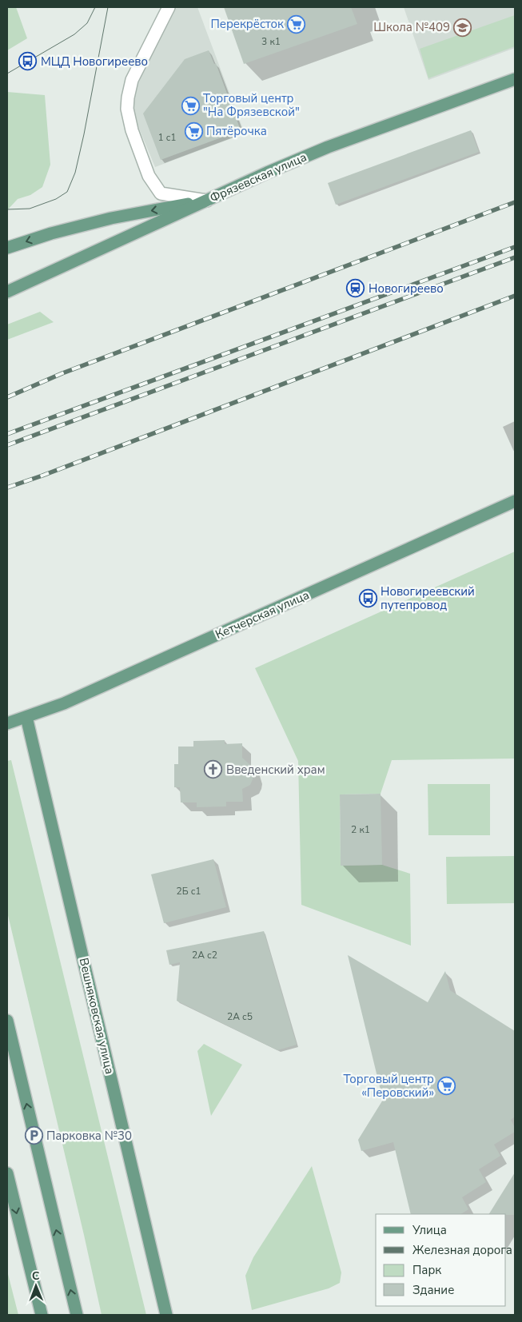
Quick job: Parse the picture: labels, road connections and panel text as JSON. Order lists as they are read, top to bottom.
{
  "streets": {
    "main road": ["Фрязевская улица", "Кетчерская улица", "Вешняковская улица"]
  },
  "crossings": [
    ["Кетчерская улица", "Вешняковская улица"]
  ],
  "places": {
    "supermarket": [
      "Перекрёсток",
      "Торговый центр \"На Фрязевской\"",
      "Пятёрочка",
      "Торговый центр «Перовский»"
    ],
    "school or university": ["Школа №409"],
    "bus stop": ["МЦД Новогиреево", "Новогиреевский путепровод"],
    "station": ["Новогиреево"],
    "church": ["Введенский храм"],
    "parking": ["Парковка №30"]
  },
  "house_numbers": [
    "3 к1",
    "1 c1",
    "2 к1",
    "2Б с1",
    "2А с2",
    "2А с5"
  ],
  "legend": [
    "Улица",
    "Железная дорога",
    "Парк",
    "Здание"
  ],
  "north": "top"
}
